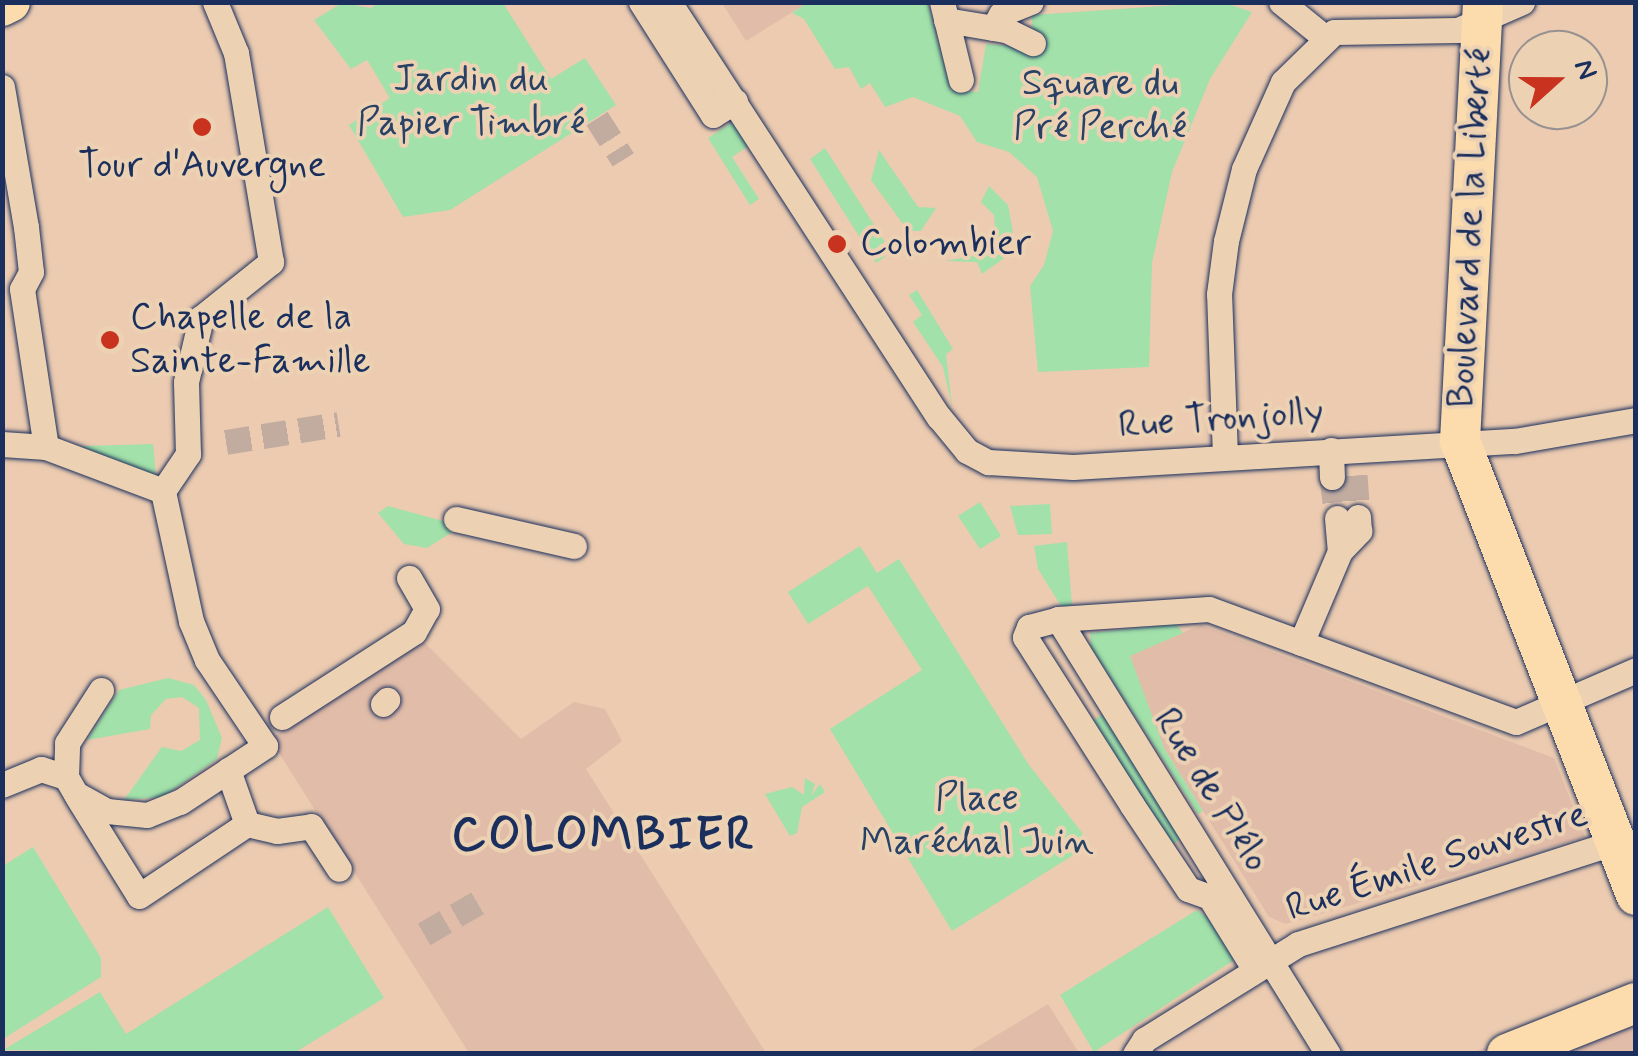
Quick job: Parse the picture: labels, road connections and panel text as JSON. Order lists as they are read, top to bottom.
{
  "streets": {
    "main road": ["Boulevard de la Liberté"],
    "street": ["Rue Tronjolly", "Rue de Plélo", "Rue Émile Souvestre"]
  },
  "crossings": [
    ["Boulevard de la Liberté", "Rue Tronjolly"],
    ["Boulevard de la Liberté", "Rue Émile Souvestre"],
    ["Rue de Plélo", "Rue Émile Souvestre"]
  ],
  "districts": ["COLOMBIER"],
  "parks": ["Jardin du Papier Timbré", "Square du Pré Perché", "Place Maréchal Juin"],
  "places": ["Tour d'Auvergne", "Colombier", "Chapelle de la Sainte-Famille"],
  "north": "right"
}
